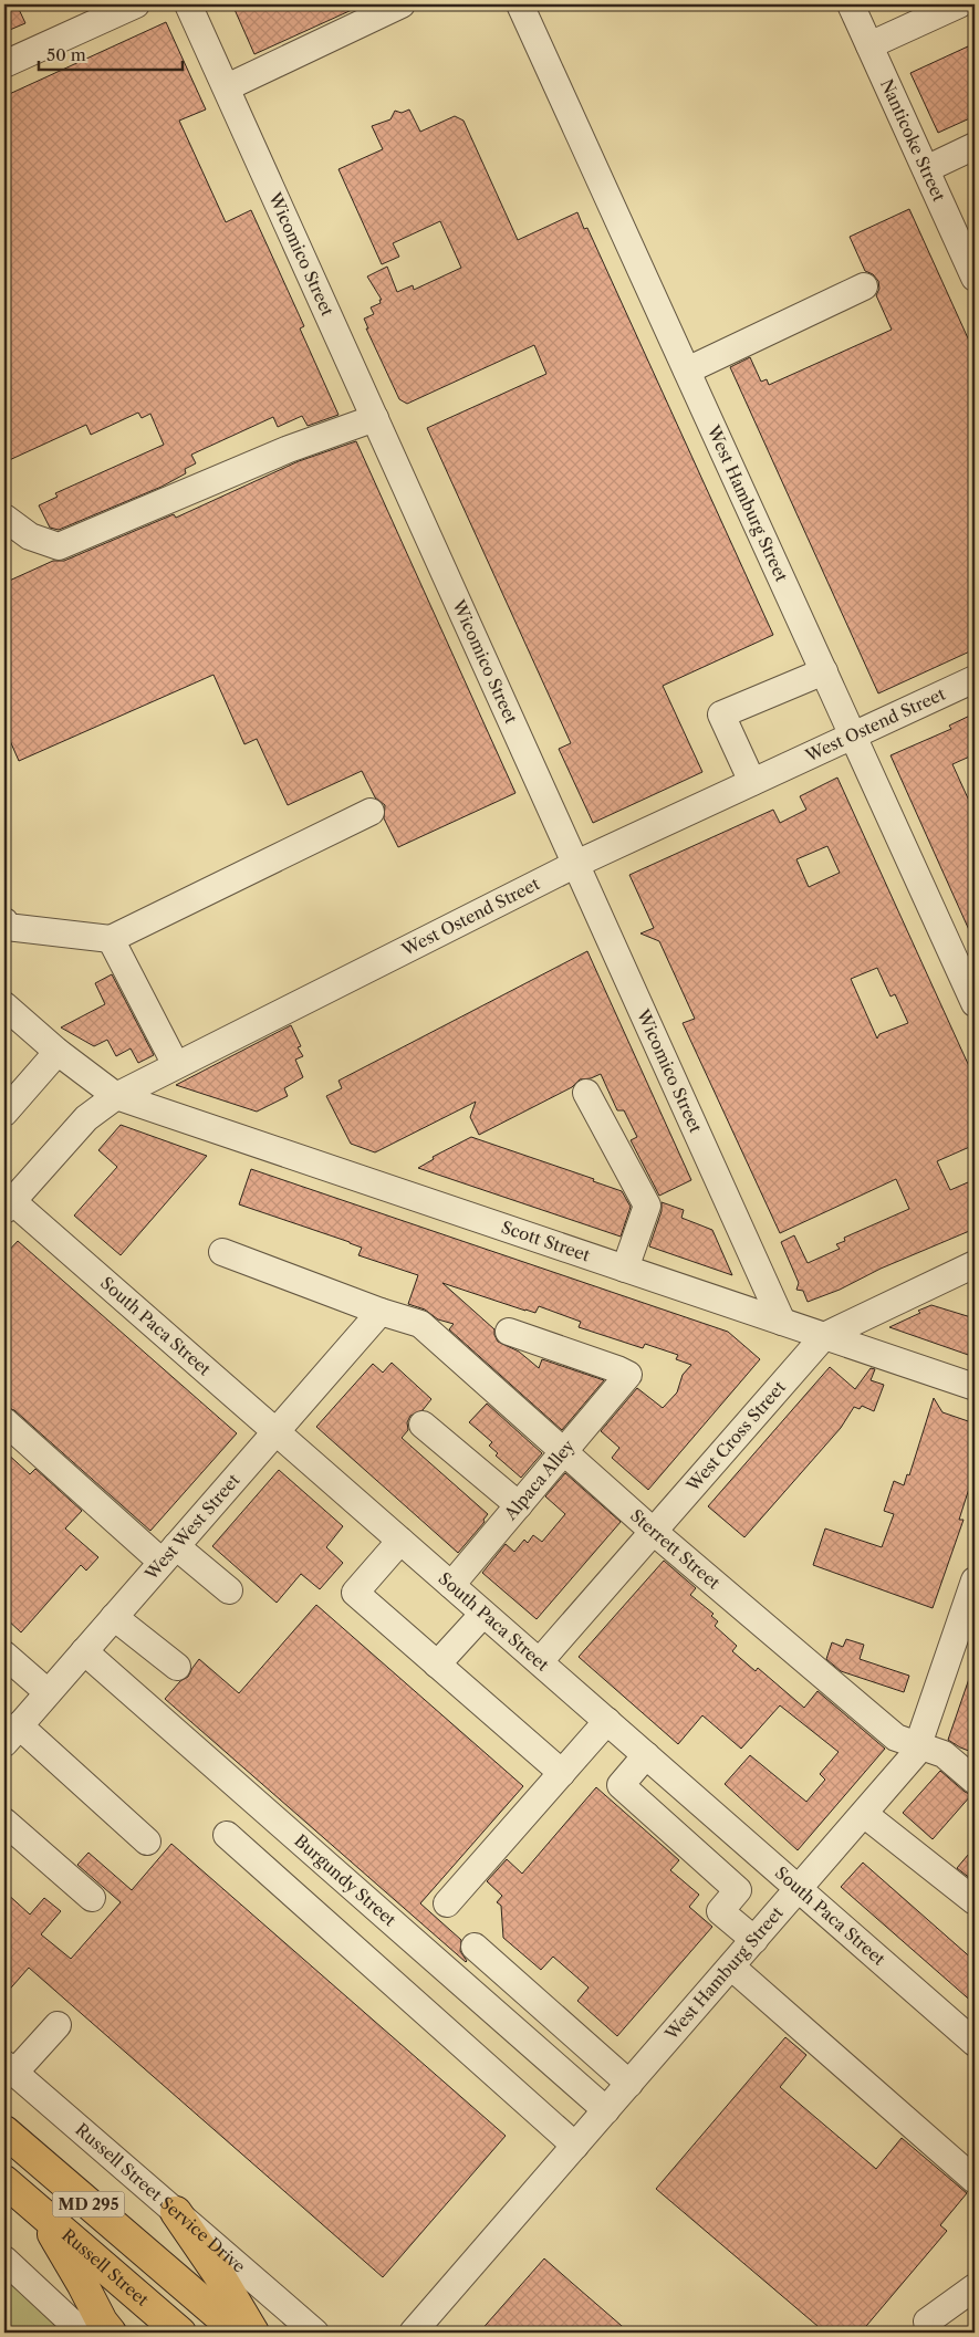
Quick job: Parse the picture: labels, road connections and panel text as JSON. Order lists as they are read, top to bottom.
{
  "streets": {
    "main road": ["MD 295", "Russell Street"],
    "street": [
      "Nanticoke Street",
      "Wicomico Street",
      "West Hamburg Street",
      "West Ostend Street",
      "Scott Street",
      "South Paca Street",
      "West Cross Street",
      "Alpaca Alley",
      "West West Street",
      "Sterrett Street",
      "Burgundy Street",
      "Russell Street Service Drive"
    ]
  },
  "crossings": [
    ["Wicomico Street", "West Ostend Street"],
    ["Wicomico Street", "Scott Street"],
    ["West Hamburg Street", "West Ostend Street"],
    ["West Hamburg Street", "South Paca Street"],
    ["West Hamburg Street", "Sterrett Street"],
    ["West Hamburg Street", "Burgundy Street"],
    ["West Ostend Street", "Scott Street"],
    ["West Ostend Street", "South Paca Street"],
    ["Scott Street", "West Cross Street"],
    ["South Paca Street", "West Cross Street"],
    ["South Paca Street", "Alpaca Alley"],
    ["South Paca Street", "West West Street"],
    ["West Cross Street", "Sterrett Street"],
    ["Alpaca Alley", "Sterrett Street"],
    ["West West Street", "Sterrett Street"],
    ["West West Street", "Burgundy Street"]
  ],
  "scale_bar": "50 m"
}
